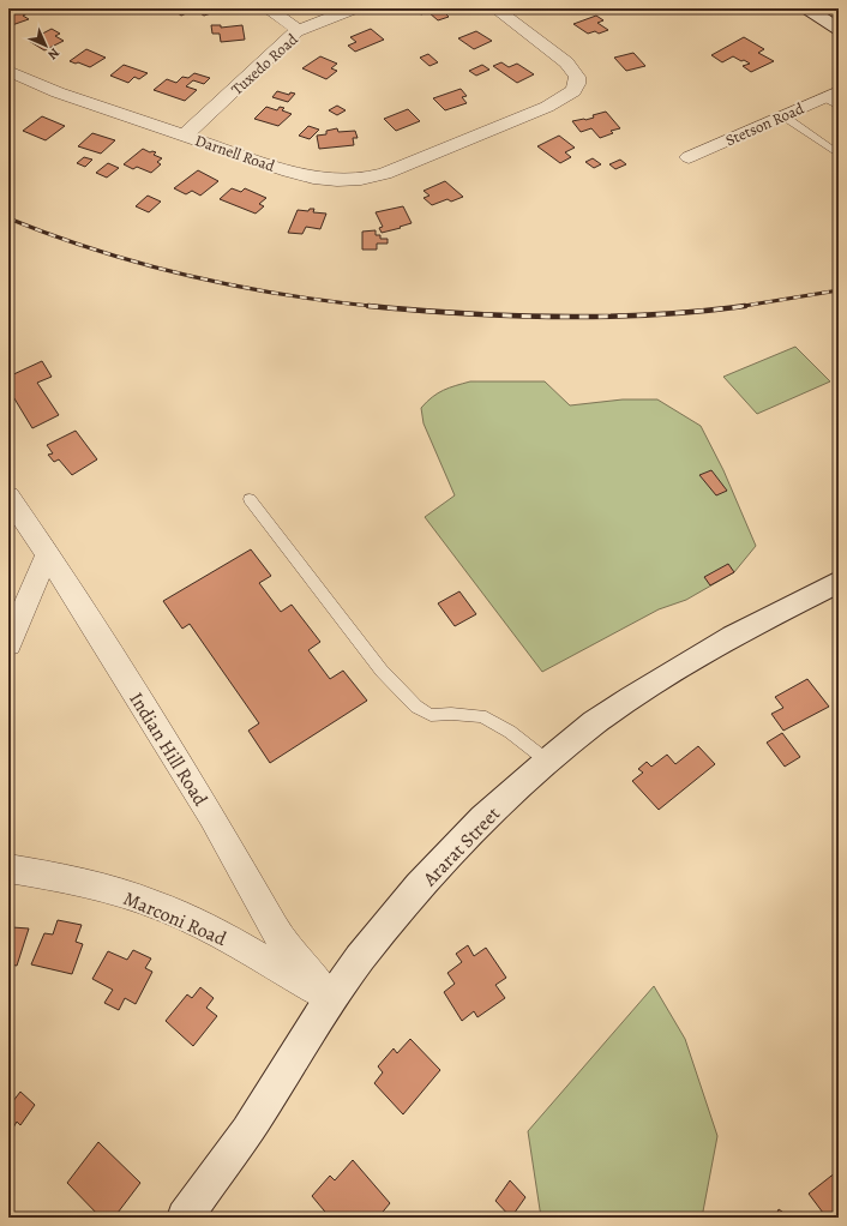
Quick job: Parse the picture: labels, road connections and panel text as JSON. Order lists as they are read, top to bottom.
{
  "streets": {
    "main road": ["Ararat Street"],
    "street": [
      "Tuxedo Road",
      "Stetson Road",
      "Darnell Road",
      "Indian Hill Road",
      "Marconi Road"
    ]
  },
  "crossings": [
    ["Tuxedo Road", "Darnell Road"],
    ["Indian Hill Road", "Ararat Street"],
    ["Indian Hill Road", "Marconi Road"],
    ["Ararat Street", "Marconi Road"]
  ],
  "north": "bottom right"
}
